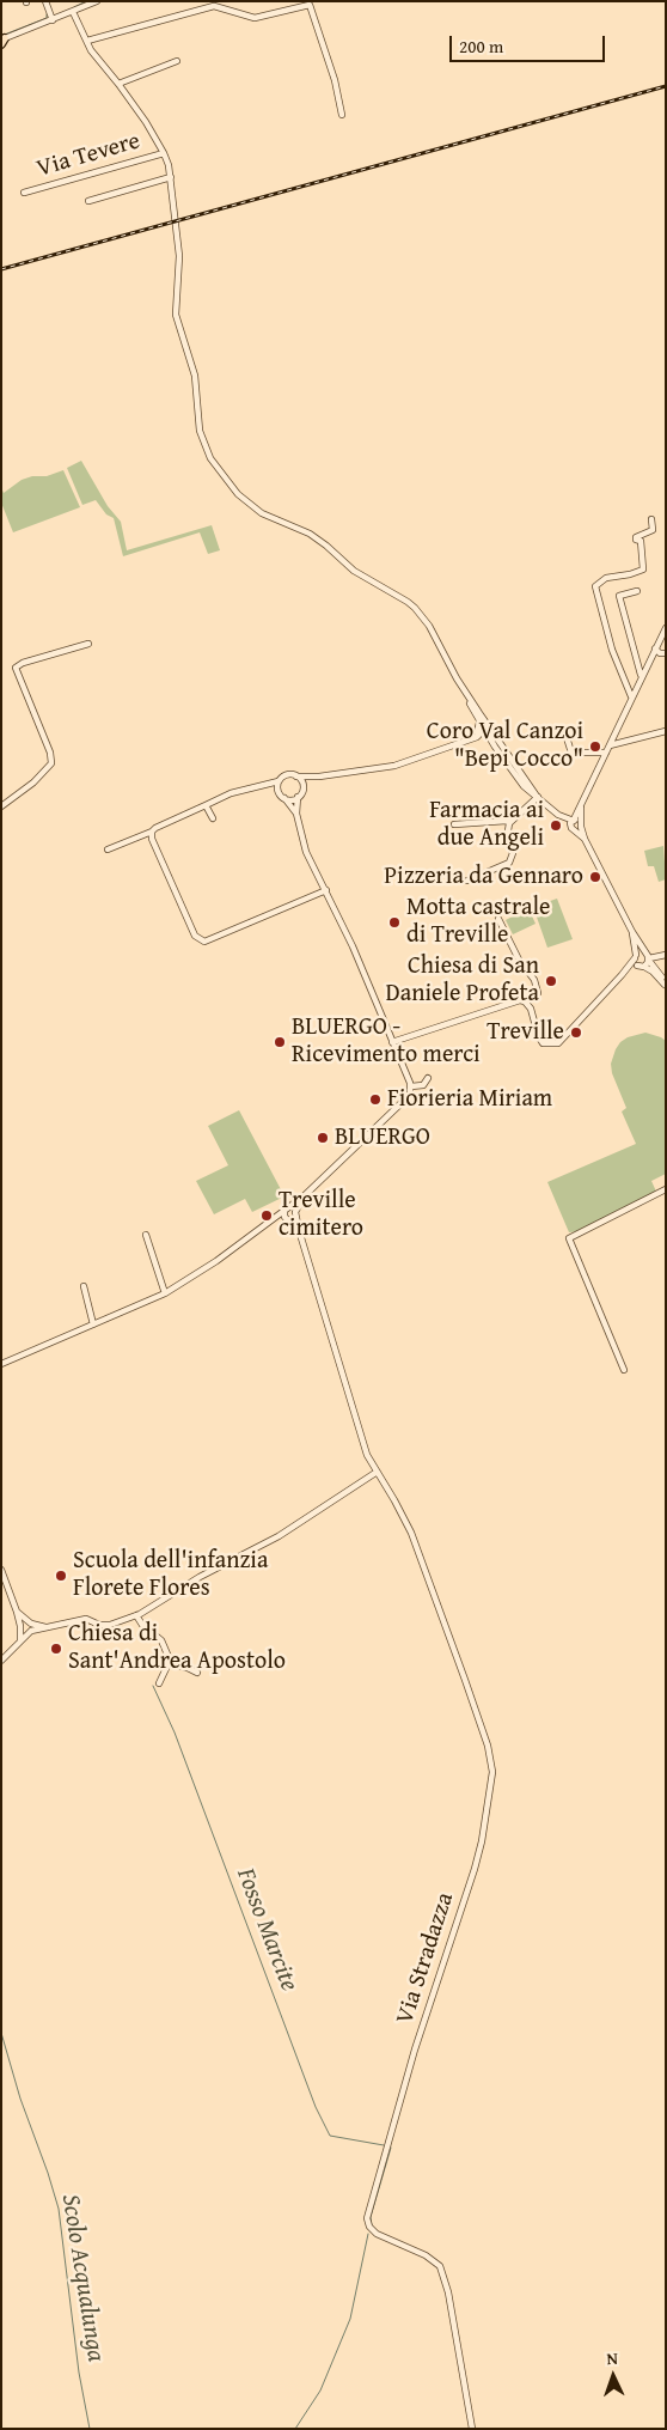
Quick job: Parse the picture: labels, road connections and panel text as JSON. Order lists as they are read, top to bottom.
{
  "streets": {
    "street": ["Via Tevere", "Via Stradazza"]
  },
  "water": ["Fosso Marcite", "Scolo Acqualunga"],
  "places": [
    "Coro Val Canzoi \"Bepi Cocco\"",
    "Farmacia ai due Angeli",
    "Pizzeria da Gennaro",
    "Motta castrale di Treville",
    "Chiesa di San Daniele Profeta",
    "Treville",
    "BLUERGO - Ricevimento merci",
    "Fiorieria Miriam",
    "BLUERGO",
    "Treville cimitero",
    "Scuola dell'infanzia Florete Flores",
    "Chiesa di Sant'Andrea Apostolo"
  ],
  "scale_bar": "200 m",
  "north": "top"
}
